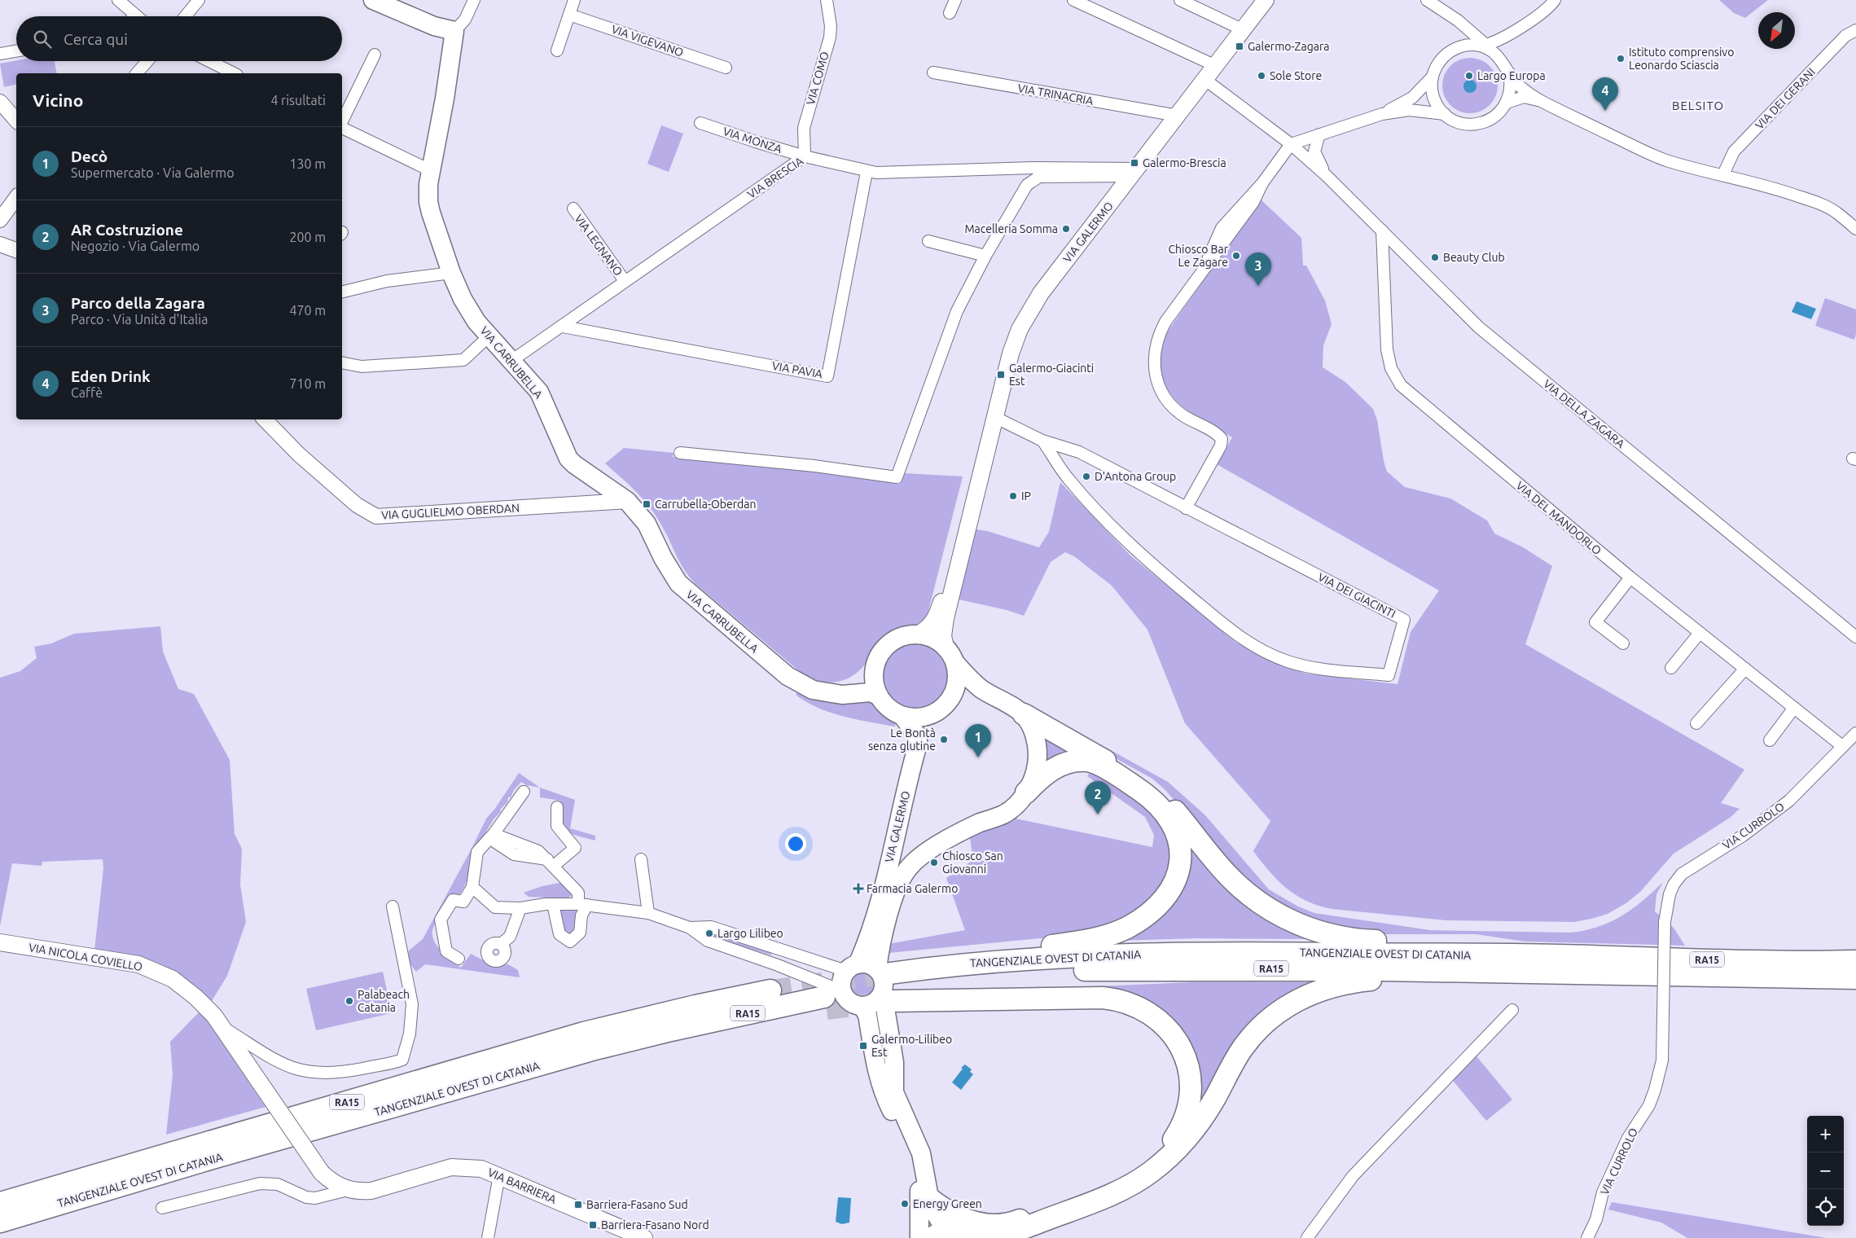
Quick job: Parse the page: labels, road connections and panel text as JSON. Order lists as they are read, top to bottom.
{
  "streets": {
    "highway": ["TANGENZIALE OVEST DI CATANIA", "RA15"],
    "main road": [
      "VIA GALERMO",
      "VIA CARRUBELLA",
      "VIA NICOLA COVIELLO",
      "VIA BARRIERA"
    ],
    "street": [
      "VIA VIGEVANO",
      "VIA COMO",
      "VIA TRINACRIA",
      "VIA DEI GERANI",
      "VIA MONZA",
      "VIA BRESCIA",
      "VIA LEGNANO",
      "VIA PAVIA",
      "VIA DELLA ZAGARA",
      "VIA GUGLIELMO OBERDAN",
      "VIA DEL MANDORLO",
      "VIA DEI GIACINTI",
      "VIA CURROLO"
    ]
  },
  "crossings": [
    ["VIA COMO", "VIA MONZA"],
    ["VIA COMO", "VIA BRESCIA"],
    ["VIA TRINACRIA", "VIA GALERMO"],
    ["VIA MONZA", "VIA BRESCIA"],
    ["VIA BRESCIA", "VIA GALERMO"],
    ["VIA BRESCIA", "VIA LEGNANO"],
    ["VIA BRESCIA", "VIA CARRUBELLA"],
    ["VIA BRESCIA", "VIA PAVIA"],
    ["VIA GALERMO", "VIA CARRUBELLA"],
    ["VIA GALERMO", "VIA DEI GIACINTI"],
    ["VIA GALERMO", "TANGENZIALE OVEST DI CATANIA"],
    ["VIA CARRUBELLA", "VIA GUGLIELMO OBERDAN"],
    ["VIA DELLA ZAGARA", "VIA DEL MANDORLO"],
    ["VIA DEL MANDORLO", "VIA CURROLO"],
    ["VIA NICOLA COVIELLO", "VIA BARRIERA"]
  ],
  "districts": ["BELSITO"],
  "places": {
    "transit": [
      "Galermo-Zagara",
      "Galermo-Brescia",
      "Galermo-Giacinti Est",
      "Carrubella-Oberdan",
      "Galermo-Lilibeo Est",
      "Barriera-Fasano Sud",
      "Barriera-Fasano Nord"
    ],
    "other": [
      "Istituto comprensivo Leonardo Sciascia",
      "Sole Store",
      "Largo Europa",
      "Macelleria Somma",
      "Chiosco Bar Le Zagare",
      "Beauty Club",
      "D'Antona Group",
      "IP",
      "Le Bontà senza glutine",
      "Chiosco San Giovanni",
      "Largo Lilibeo",
      "Palabeach Catania",
      "Energy Green"
    ],
    "health": ["Farmacia Galermo"]
  },
  "north": "bottom left",
  "page": {
    "search": "Cerca qui",
    "heading": ["Vicino", "4 risultati"],
    "pins": [
      "4",
      "3",
      "1",
      "2"
    ],
    "list": [
      {
        "mark": "1",
        "name": "Decò",
        "note": "Supermercato · Via Galermo",
        "value": "130 m"
      },
      {
        "mark": "2",
        "name": "AR Costruzione",
        "note": "Negozio · Via Galermo",
        "value": "200 m"
      },
      {
        "mark": "3",
        "name": "Parco della Zagara",
        "note": "Parco · Via Unità d'Italia",
        "value": "470 m"
      },
      {
        "mark": "4",
        "name": "Eden Drink",
        "note": "Caffè",
        "value": "710 m"
      }
    ],
    "map_buttons": ["+", "−"]
  }
}
